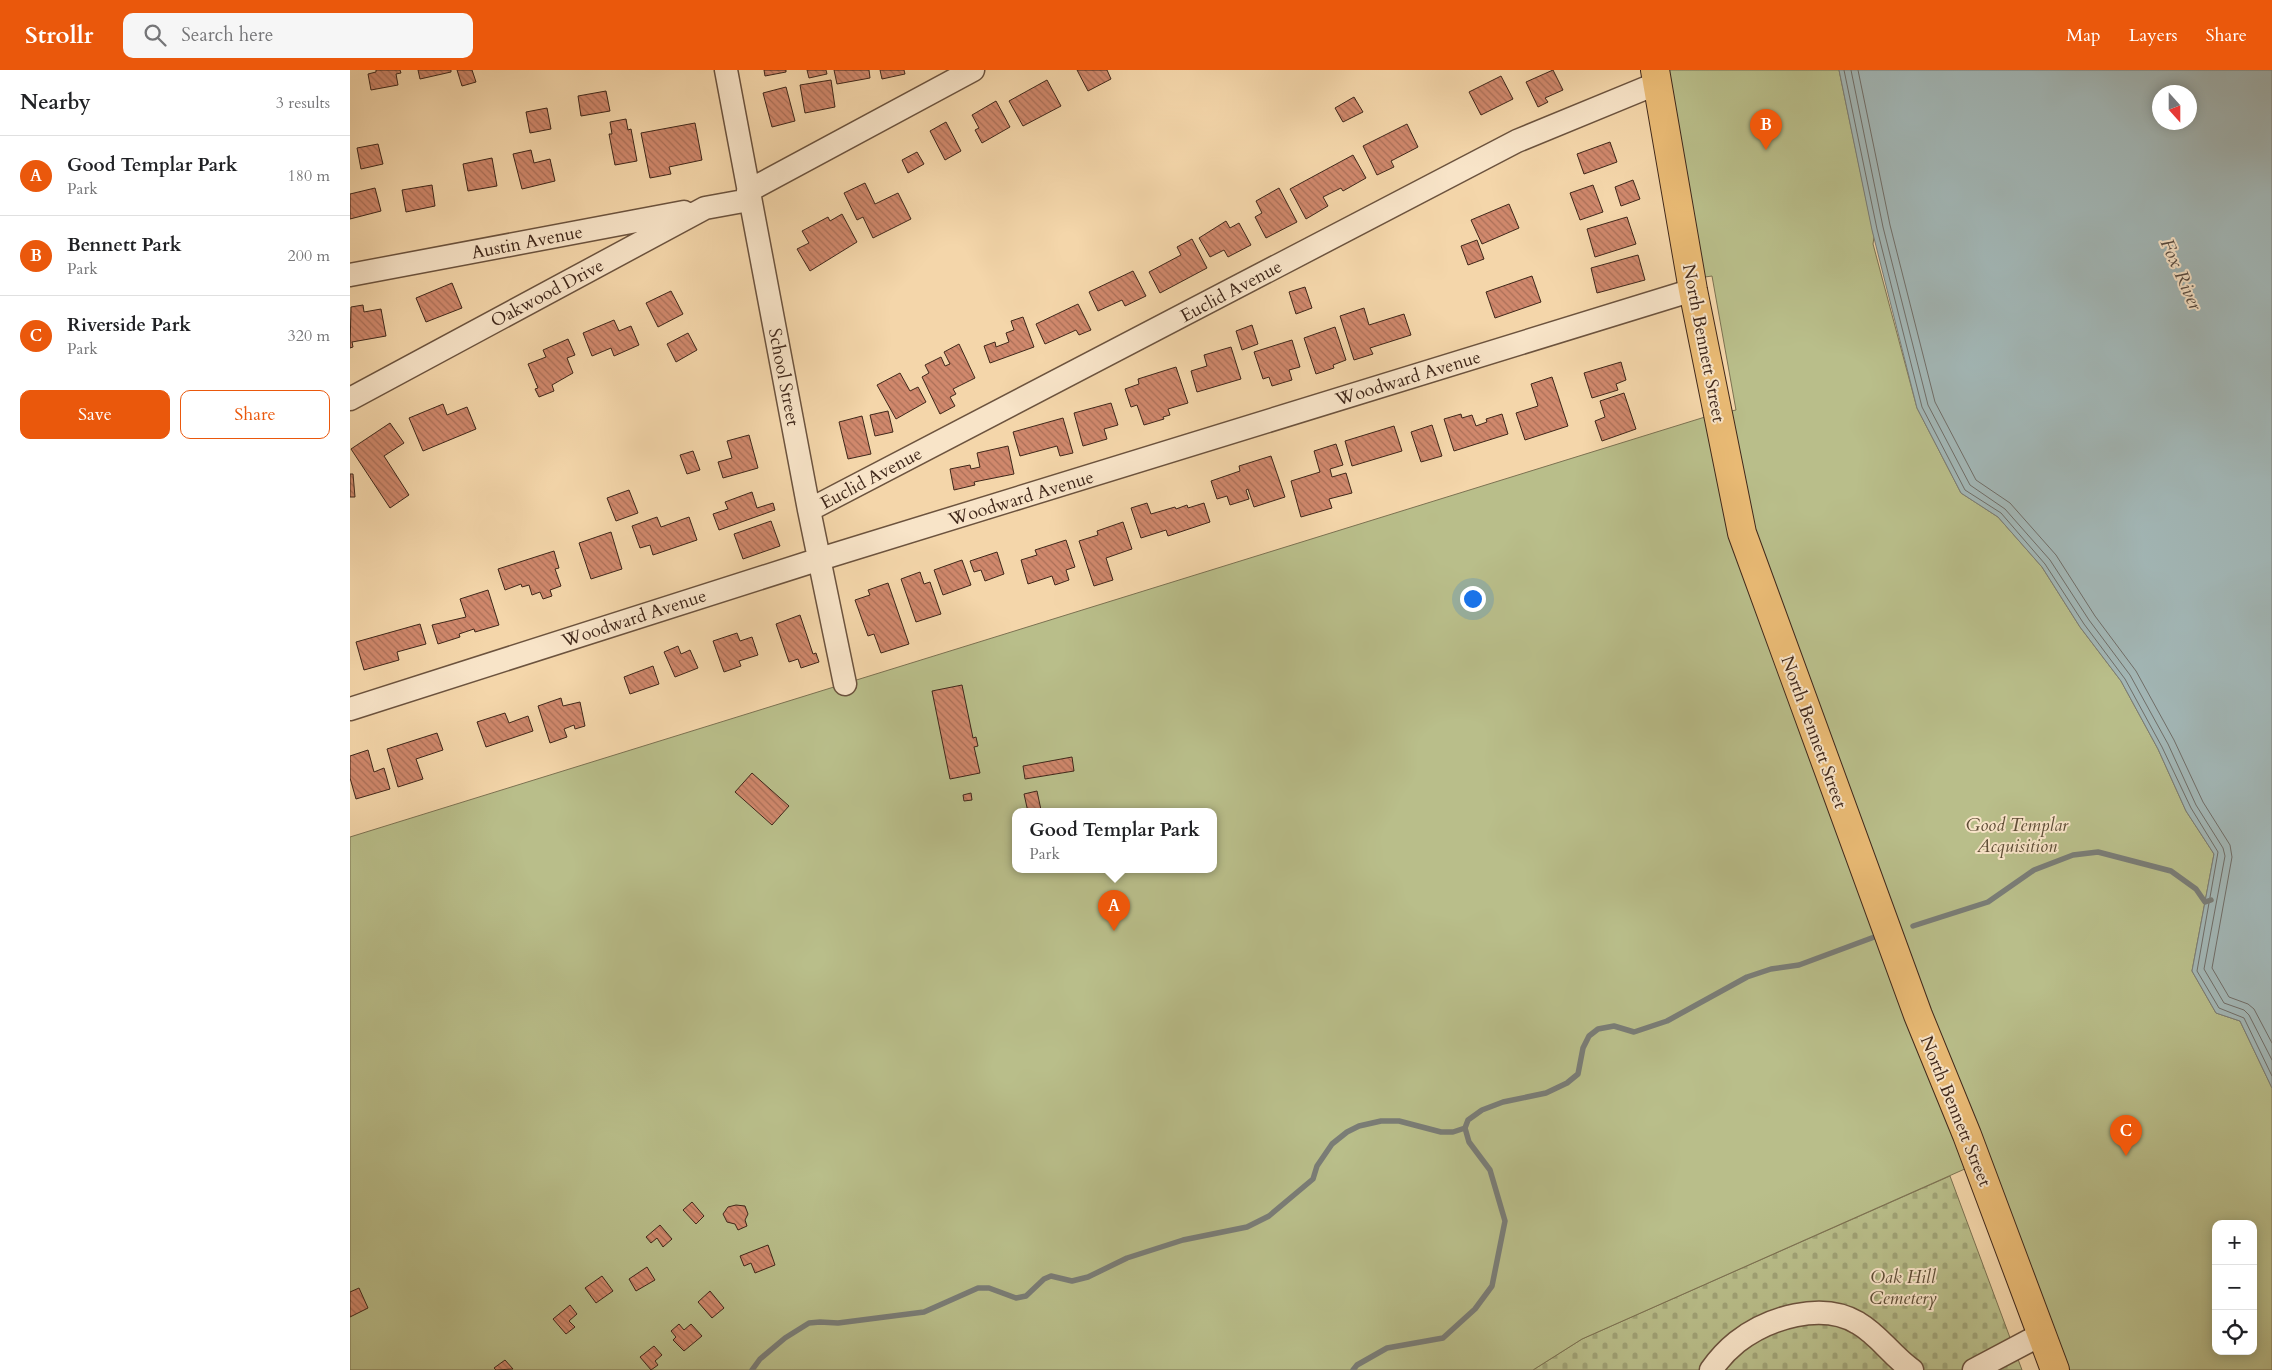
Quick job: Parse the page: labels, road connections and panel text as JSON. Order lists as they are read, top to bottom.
{
  "streets": {
    "main road": ["North Bennett Street"],
    "street": [
      "Austin Avenue",
      "Euclid Avenue",
      "Oakwood Drive",
      "School Street",
      "Woodward Avenue"
    ]
  },
  "crossings": [
    ["Austin Avenue", "Oakwood Drive"],
    ["Euclid Avenue", "North Bennett Street"],
    ["Euclid Avenue", "School Street"],
    ["Oakwood Drive", "School Street"],
    ["North Bennett Street", "Woodward Avenue"],
    ["School Street", "Woodward Avenue"]
  ],
  "water": ["Fox River"],
  "parks": ["Good Templar Acquisition", "Oak Hill Cemetery"],
  "north": "bottom",
  "page": {
    "header": "Strollr",
    "search": "Search here",
    "nav": ["Map", "Layers", "Share"],
    "heading": ["Nearby", "3 results"],
    "pins": ["B", "A", "C"],
    "list": [
      {
        "mark": "A",
        "name": "Good Templar Park",
        "note": "Park",
        "value": "180 m"
      },
      {
        "mark": "B",
        "name": "Bennett Park",
        "note": "Park",
        "value": "200 m"
      },
      {
        "mark": "C",
        "name": "Riverside Park",
        "note": "Park",
        "value": "320 m"
      }
    ],
    "buttons": ["Save", "Share"],
    "popup": ["Good Templar Park", "Park"],
    "map_buttons": ["+", "−"]
  }
}
